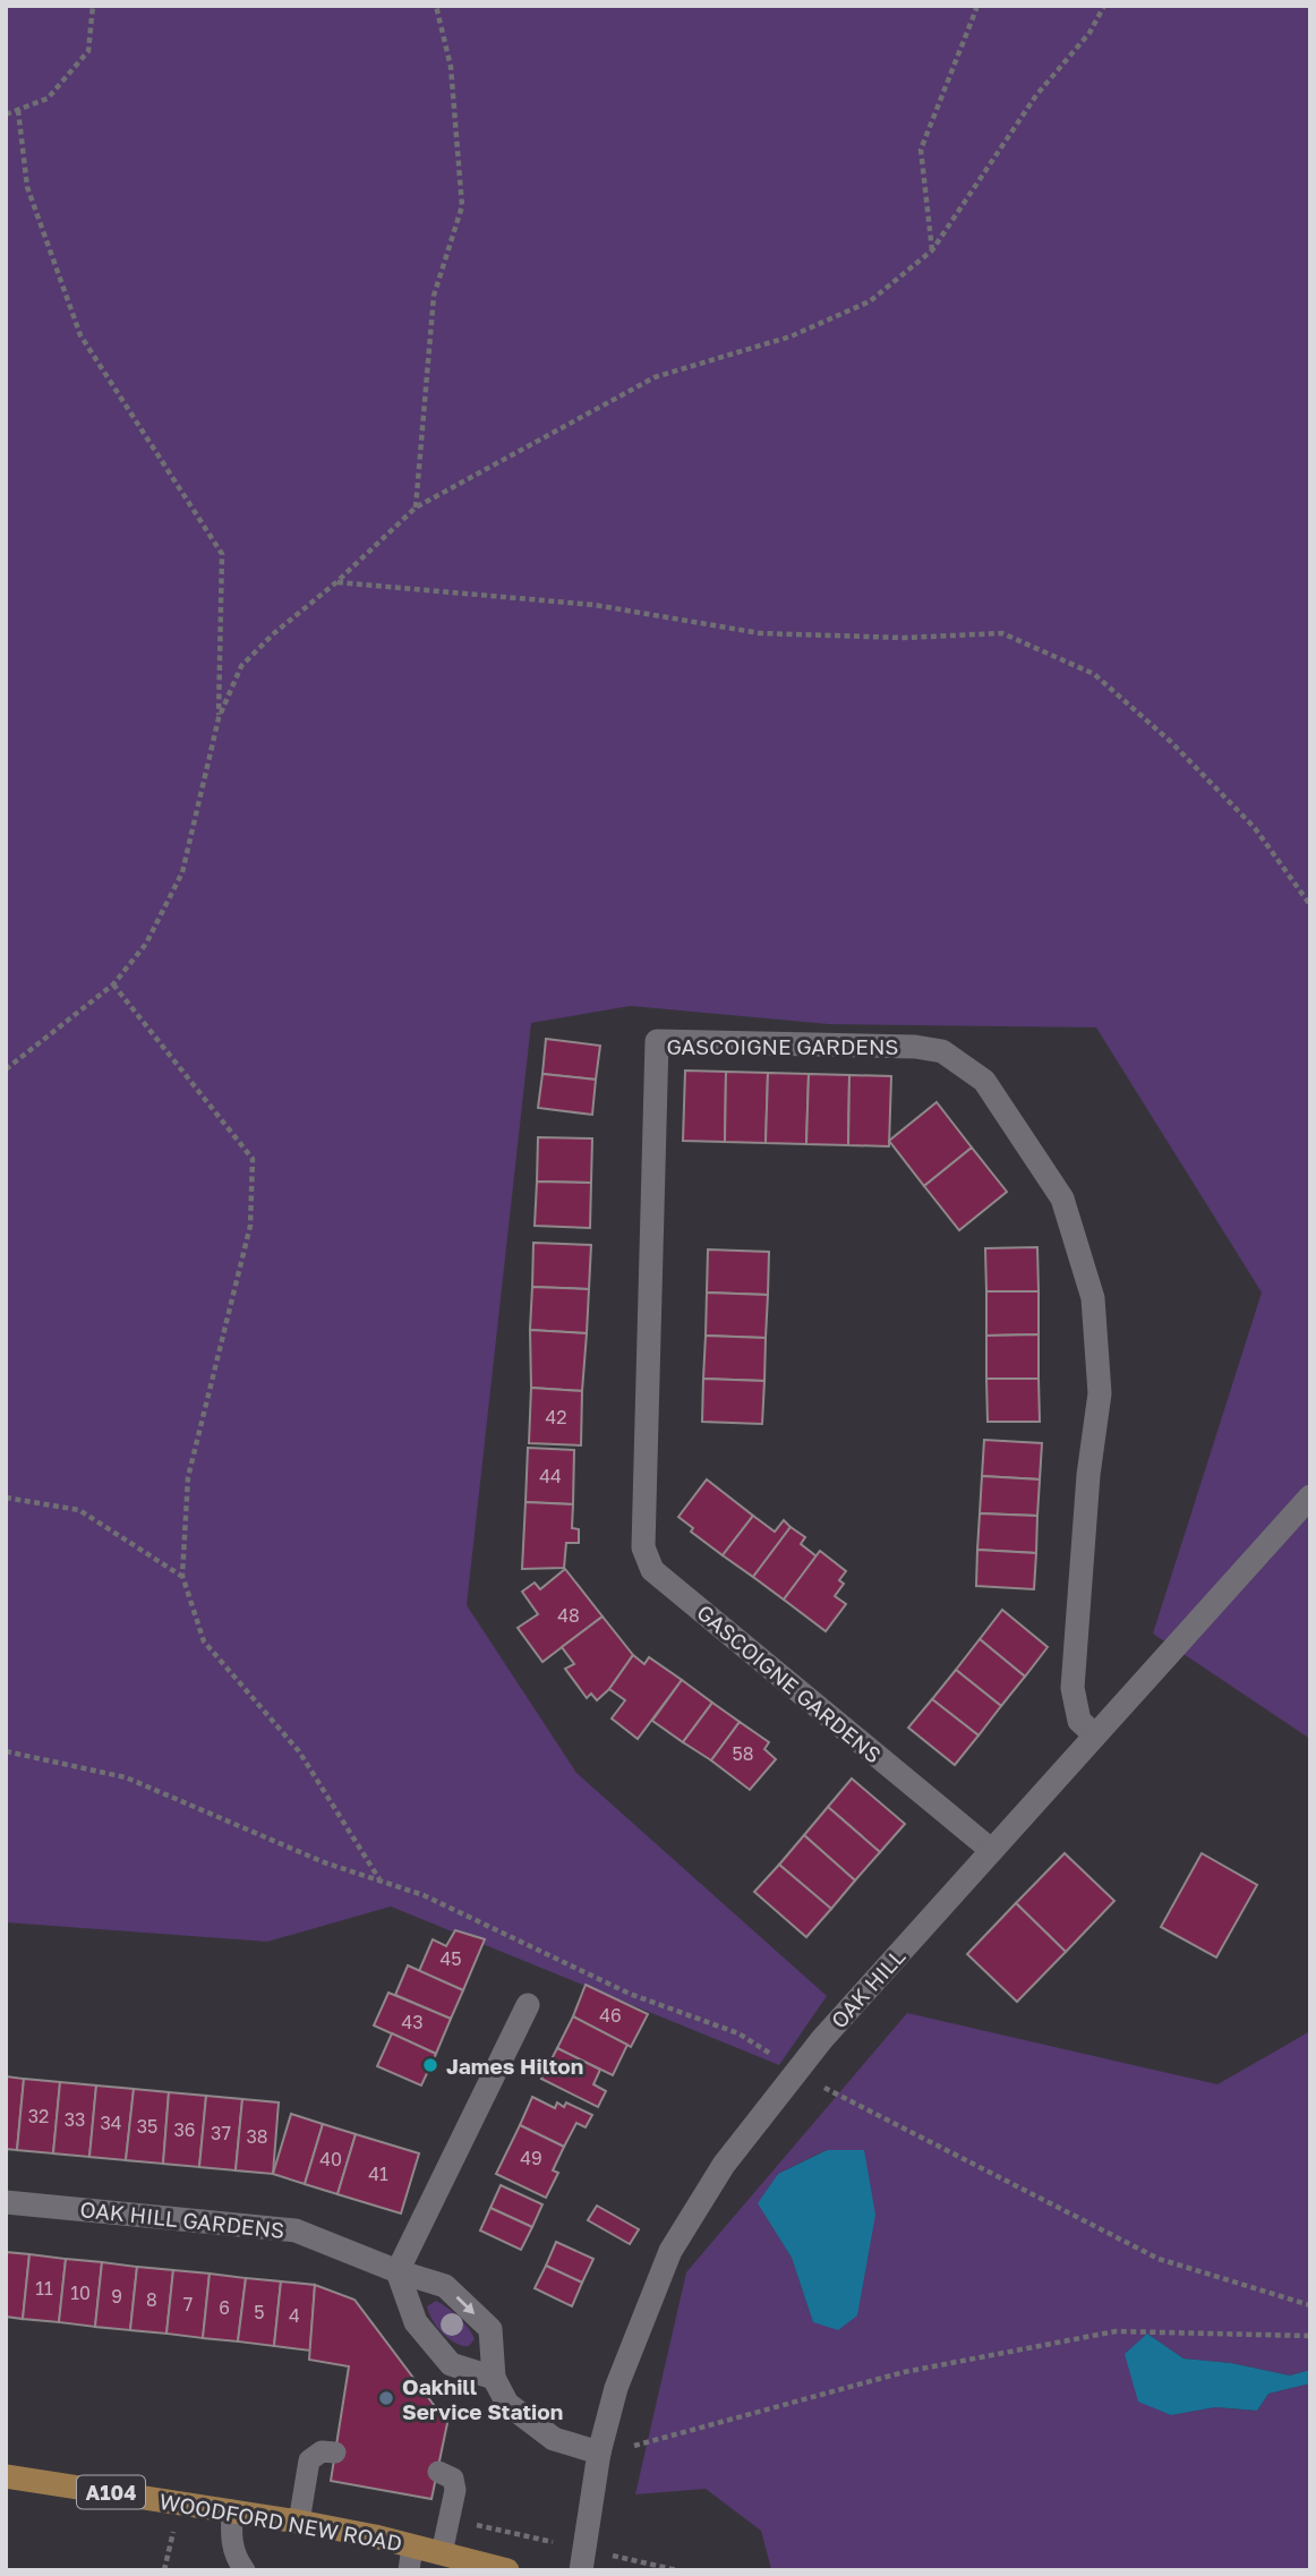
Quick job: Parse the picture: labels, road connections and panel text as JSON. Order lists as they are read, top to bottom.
{
  "streets": {
    "main road": ["A104", "WOODFORD NEW ROAD"],
    "street": ["GASCOIGNE GARDENS", "OAK HILL", "OAK HILL GARDENS"]
  },
  "crossings": [
    ["GASCOIGNE GARDENS", "OAK HILL"],
    ["OAK HILL", "OAK HILL GARDENS"]
  ],
  "places": ["James Hilton", "Oakhill Service Station"],
  "house_numbers": [
    "42",
    "44",
    "48",
    "58",
    "45",
    "46",
    "43",
    "32",
    "33",
    "34",
    "35",
    "36",
    "37",
    "38",
    "49",
    "40",
    "41",
    "11",
    "10",
    "9",
    "8",
    "7",
    "6",
    "5",
    "4"
  ]
}
